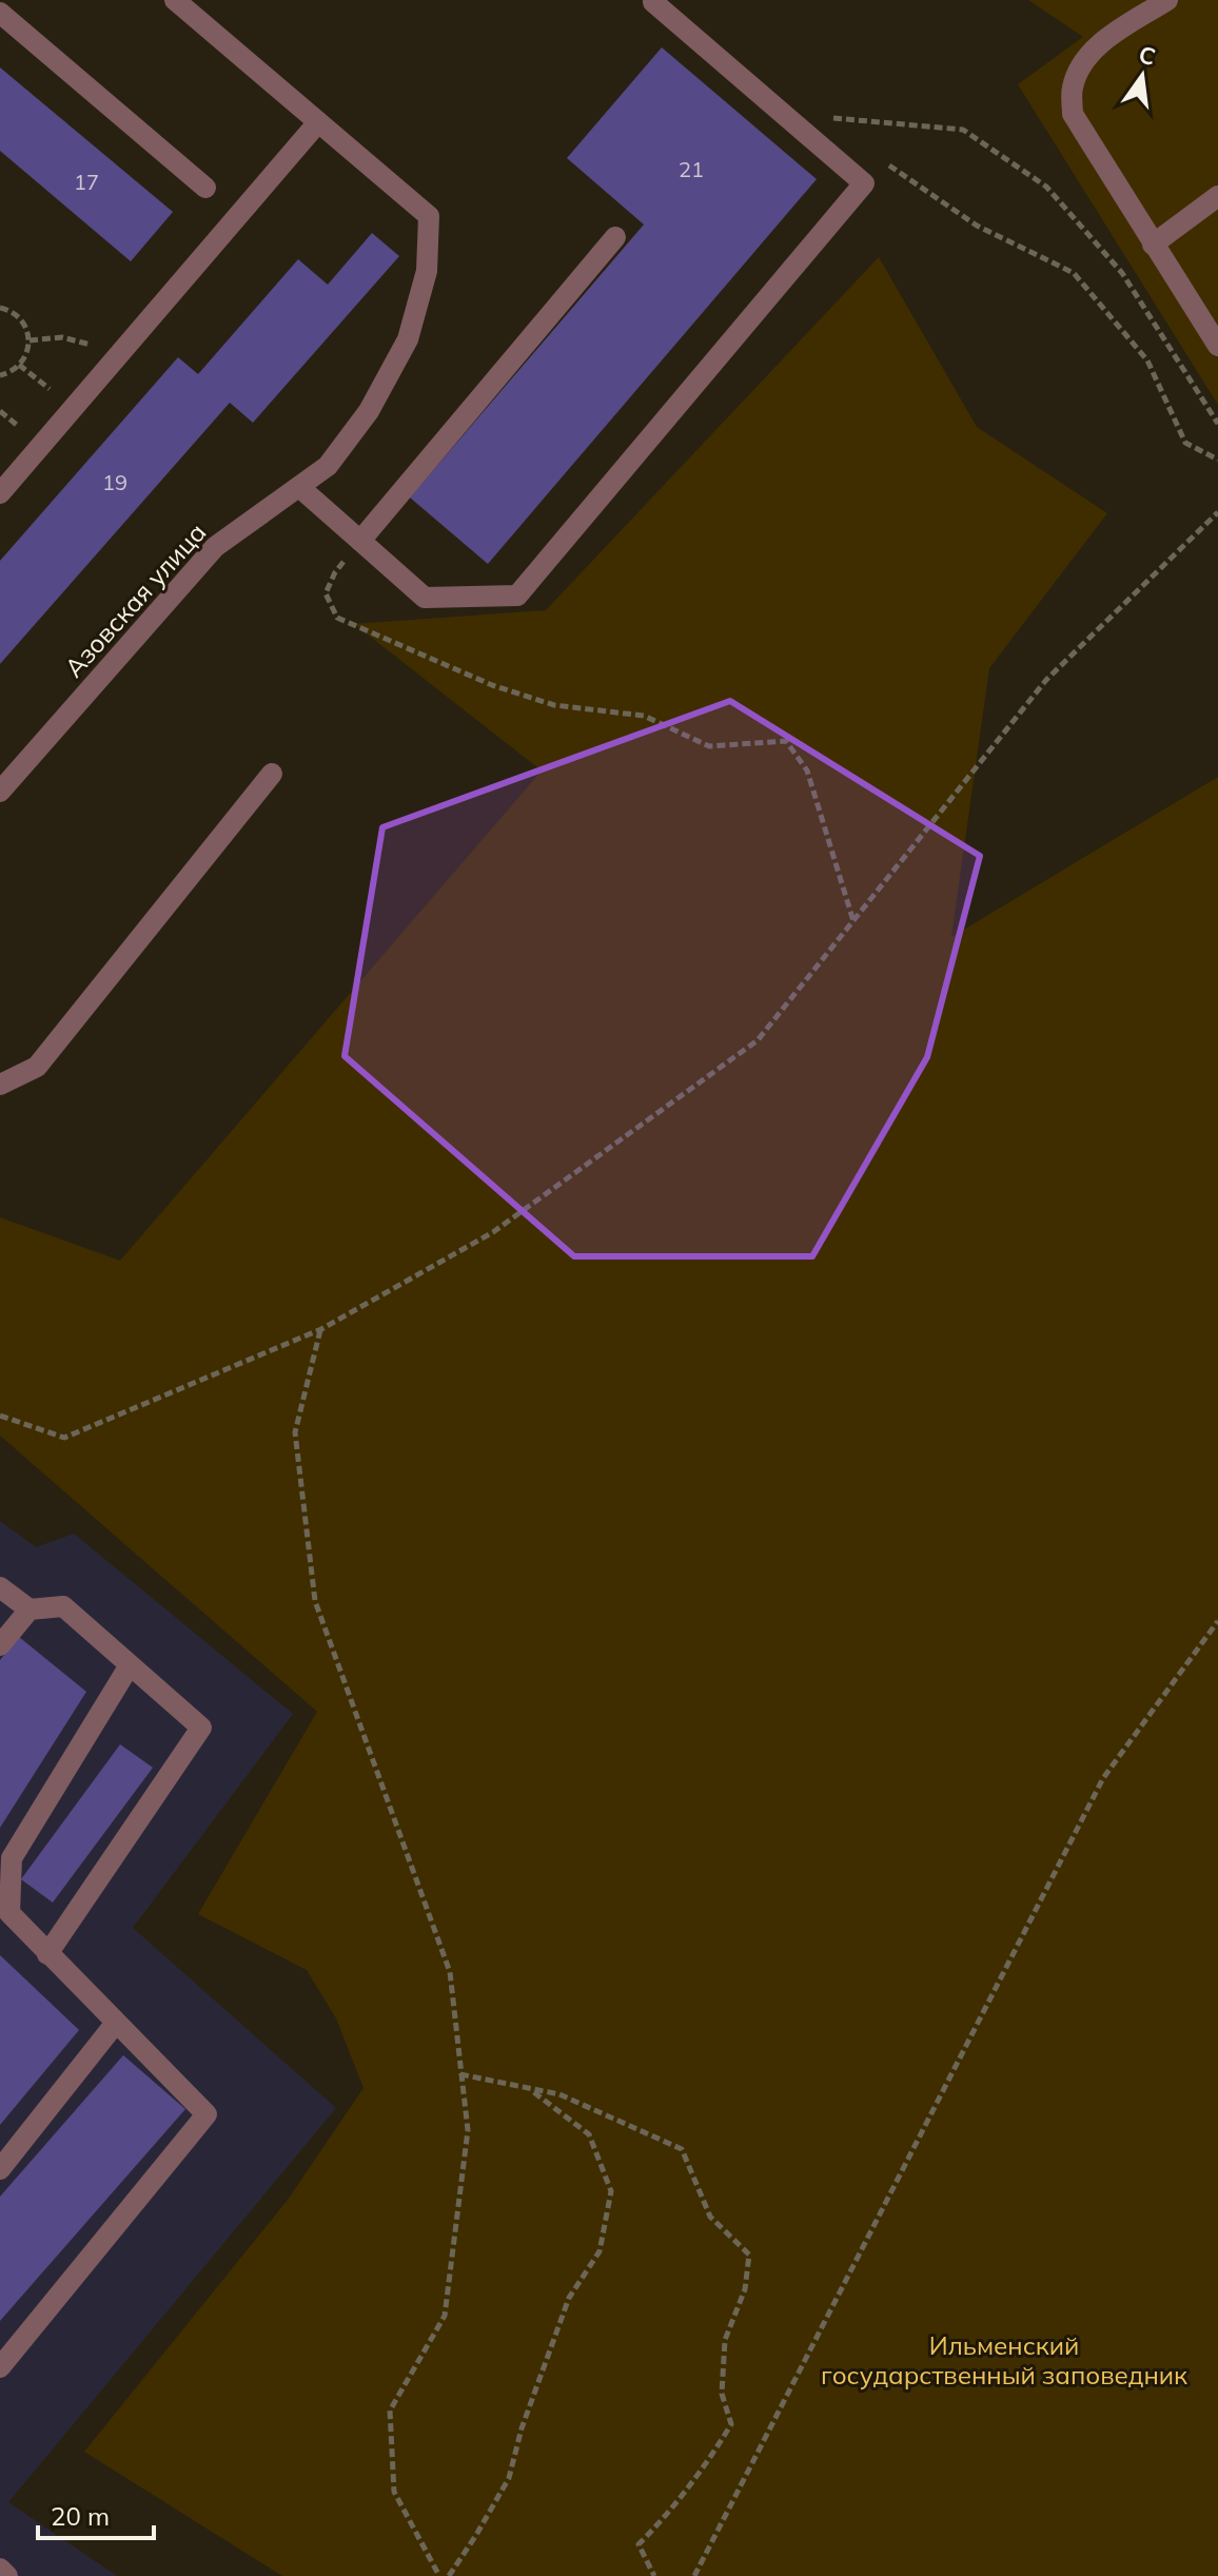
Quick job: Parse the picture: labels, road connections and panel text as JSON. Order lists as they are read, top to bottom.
{
  "streets": {
    "street": ["Азовская улица"]
  },
  "parks": ["Ильменский государственный заповедник"],
  "house_numbers": ["21", "17", "19"],
  "scale_bar": "20 m",
  "north": "top"
}
